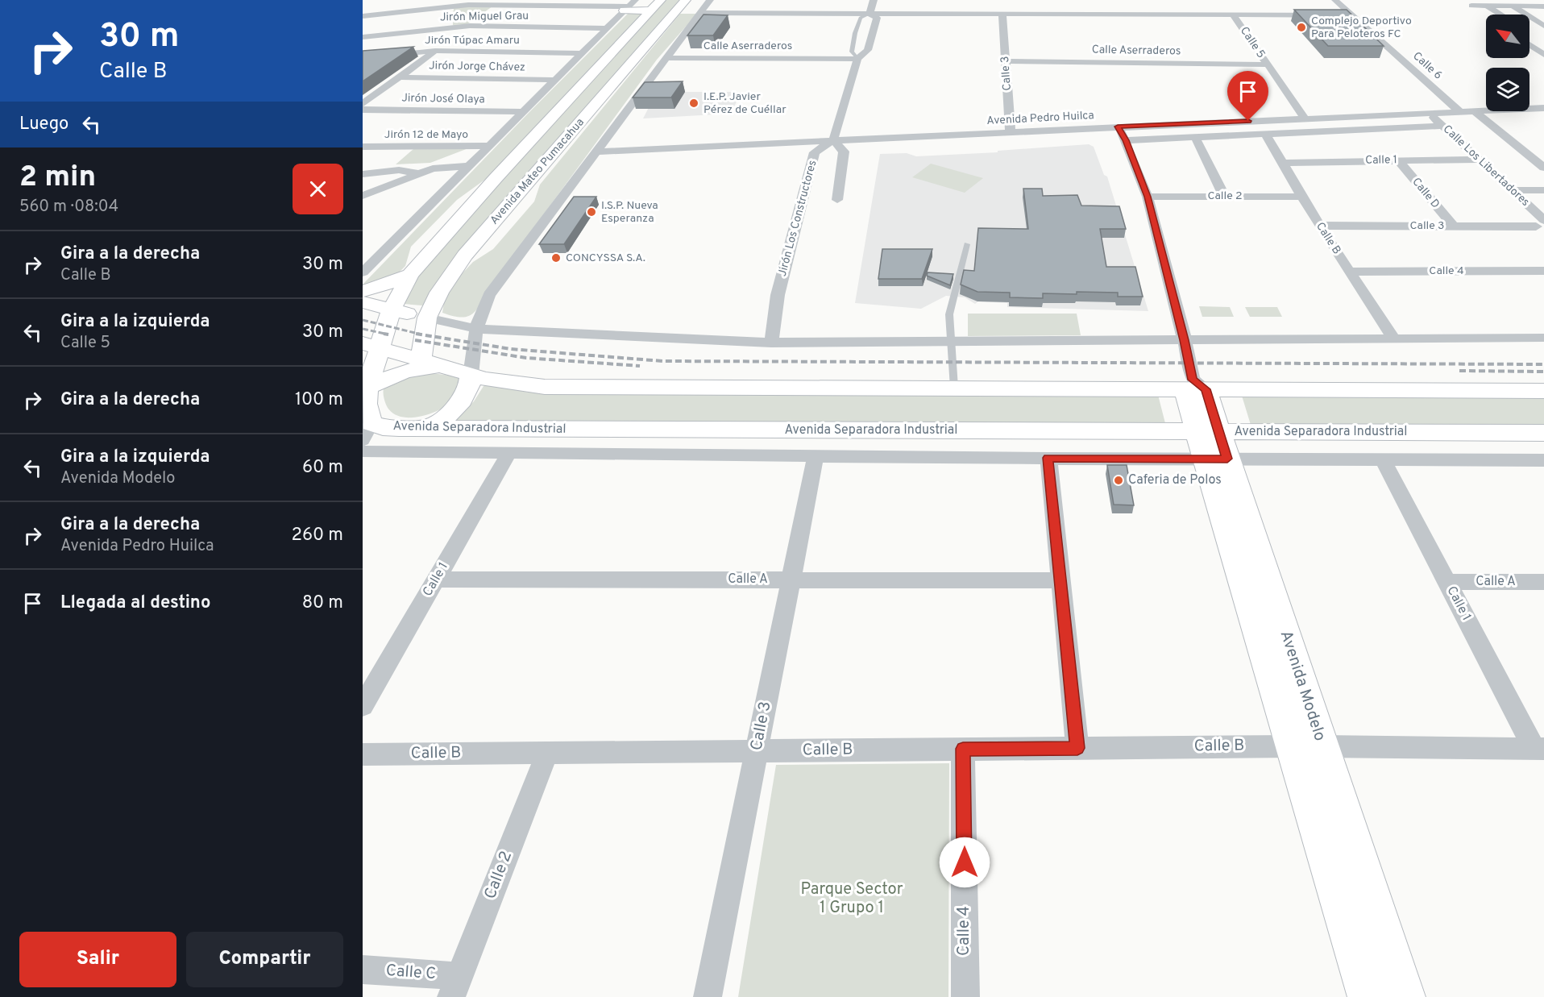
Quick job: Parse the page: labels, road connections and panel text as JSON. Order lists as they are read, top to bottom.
{
  "streets": {
    "main road": ["Avenida Mateo Pumacahua", "Avenida Separadora Industrial", "Avenida Modelo"],
    "street": [
      "Jirón Miguel Grau",
      "Jirón Túpac Amaru",
      "Calle 5",
      "Calle Aserraderos",
      "Calle 6",
      "Jirón Jorge Chávez",
      "Calle 3",
      "Jirón José Olaya",
      "Avenida Pedro Huilca",
      "Jirón 12 de Mayo",
      "Calle 1",
      "Calle Los Libertadores",
      "Calle D",
      "Calle 2",
      "Jirón Los Constructores",
      "Calle B",
      "Calle 4",
      "Calle A",
      "Calle C"
    ]
  },
  "crossings": [
    ["Calle 5", "Calle Aserraderos"],
    ["Calle 5", "Avenida Pedro Huilca"],
    ["Calle Aserraderos", "Calle 3"],
    ["Calle 6", "Avenida Pedro Huilca"],
    ["Calle 3", "Avenida Pedro Huilca"],
    ["Calle 3", "Calle Los Libertadores"],
    ["Calle 3", "Calle D"],
    ["Calle 3", "Calle B"],
    ["Calle 3", "Avenida Separadora Industrial"],
    ["Calle 3", "Calle A"],
    ["Avenida Pedro Huilca", "Calle Los Libertadores"],
    ["Avenida Pedro Huilca", "Jirón Los Constructores"],
    ["Avenida Pedro Huilca", "Avenida Modelo"],
    ["Calle 1", "Calle Los Libertadores"],
    ["Calle 1", "Calle D"],
    ["Calle 1", "Calle B"],
    ["Calle 1", "Avenida Separadora Industrial"],
    ["Calle 1", "Calle A"],
    ["Avenida Mateo Pumacahua", "Avenida Separadora Industrial"],
    ["Calle 2", "Calle B"],
    ["Calle 2", "Avenida Modelo"],
    ["Calle 2", "Calle C"],
    ["Calle B", "Calle 4"],
    ["Calle B", "Avenida Modelo"],
    ["Avenida Separadora Industrial", "Avenida Modelo"]
  ],
  "parks": ["Parque Sector 1 Grupo 1"],
  "places": [
    "Complejo Deportivo Para Peloteros FC",
    "I.E.P. Javier Pérez de Cuéllar",
    "I.S.P. Nueva Esperanza",
    "CONCYSSA S.A.",
    "Caferia de Polos"
  ],
  "north": "top left",
  "page": {
    "turn": ["30 m", "Calle B"],
    "then": "Luego",
    "heading": ["2 min", "560 m · 08:04"],
    "list": [
      {
        "name": "Gira a la derecha",
        "note": "Calle B",
        "value": "30 m"
      },
      {
        "name": "Gira a la izquierda",
        "note": "Calle 5",
        "value": "30 m"
      },
      {
        "name": "Gira a la derecha",
        "value": "100 m"
      },
      {
        "name": "Gira a la izquierda",
        "note": "Avenida Modelo",
        "value": "60 m"
      },
      {
        "name": "Gira a la derecha",
        "note": "Avenida Pedro Huilca",
        "value": "260 m"
      },
      {
        "name": "Llegada al destino",
        "value": "80 m"
      }
    ],
    "buttons": ["Salir", "Compartir"]
  }
}
